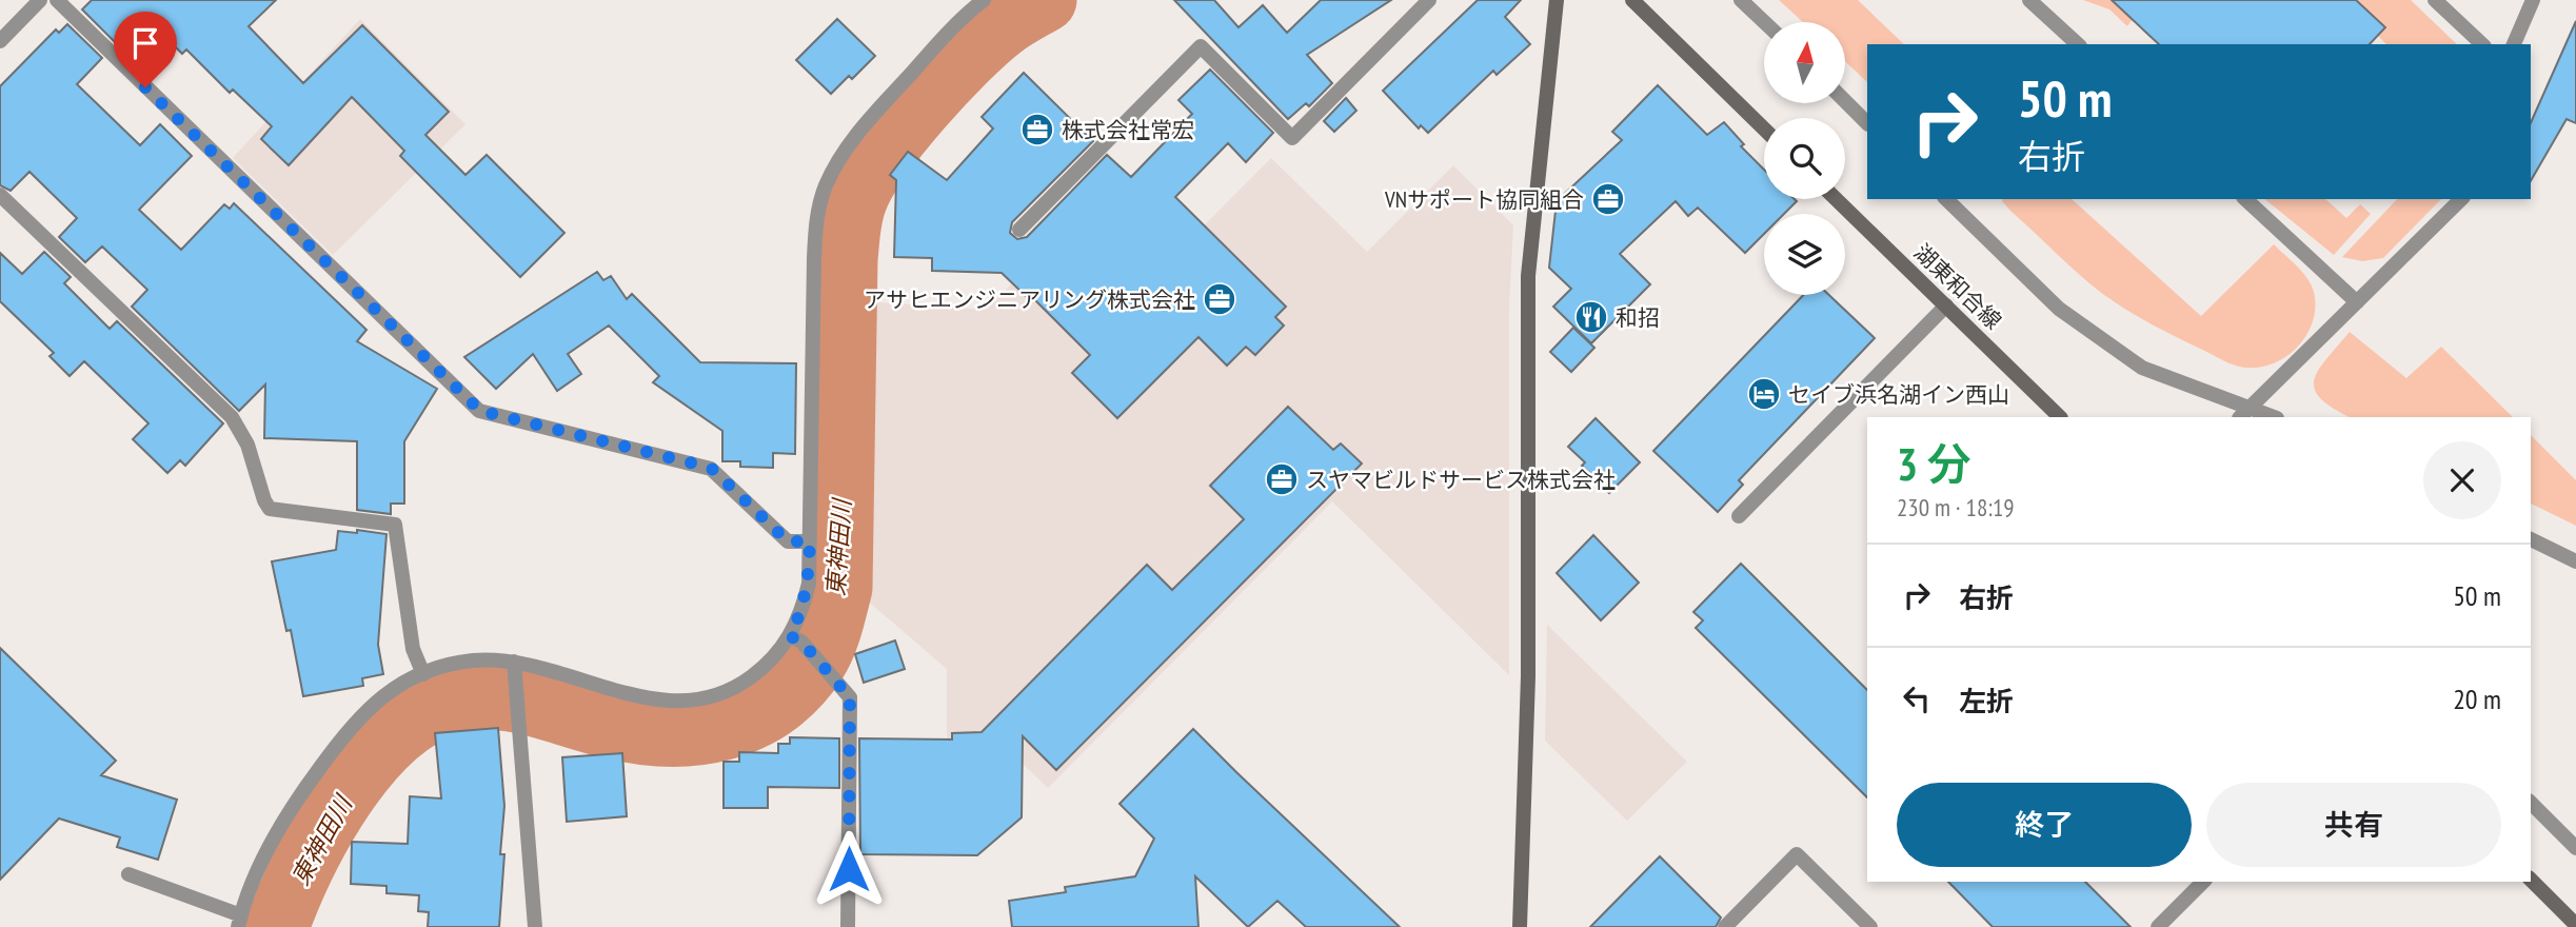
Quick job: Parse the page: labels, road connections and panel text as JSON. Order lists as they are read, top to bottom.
{
  "streets": {
    "street": ["湖東和合線"]
  },
  "water": ["東神田川"],
  "places": {
    "office": [
      "株式会社常宏",
      "VNサポート協同組合",
      "アサヒエンジニアリング株式会社",
      "スヤマビルドサービス株式会社"
    ],
    "restaurant": ["和招"],
    "hotel": ["セイブ浜名湖イン西山"]
  },
  "north": "top",
  "page": {
    "turn": ["50 m", "右折"],
    "heading": ["3 分", "230 m · 18:19"],
    "list": [
      {
        "name": "右折",
        "value": "50 m"
      },
      {
        "name": "左折",
        "value": "20 m"
      }
    ],
    "buttons": ["終了", "共有"]
  }
}
